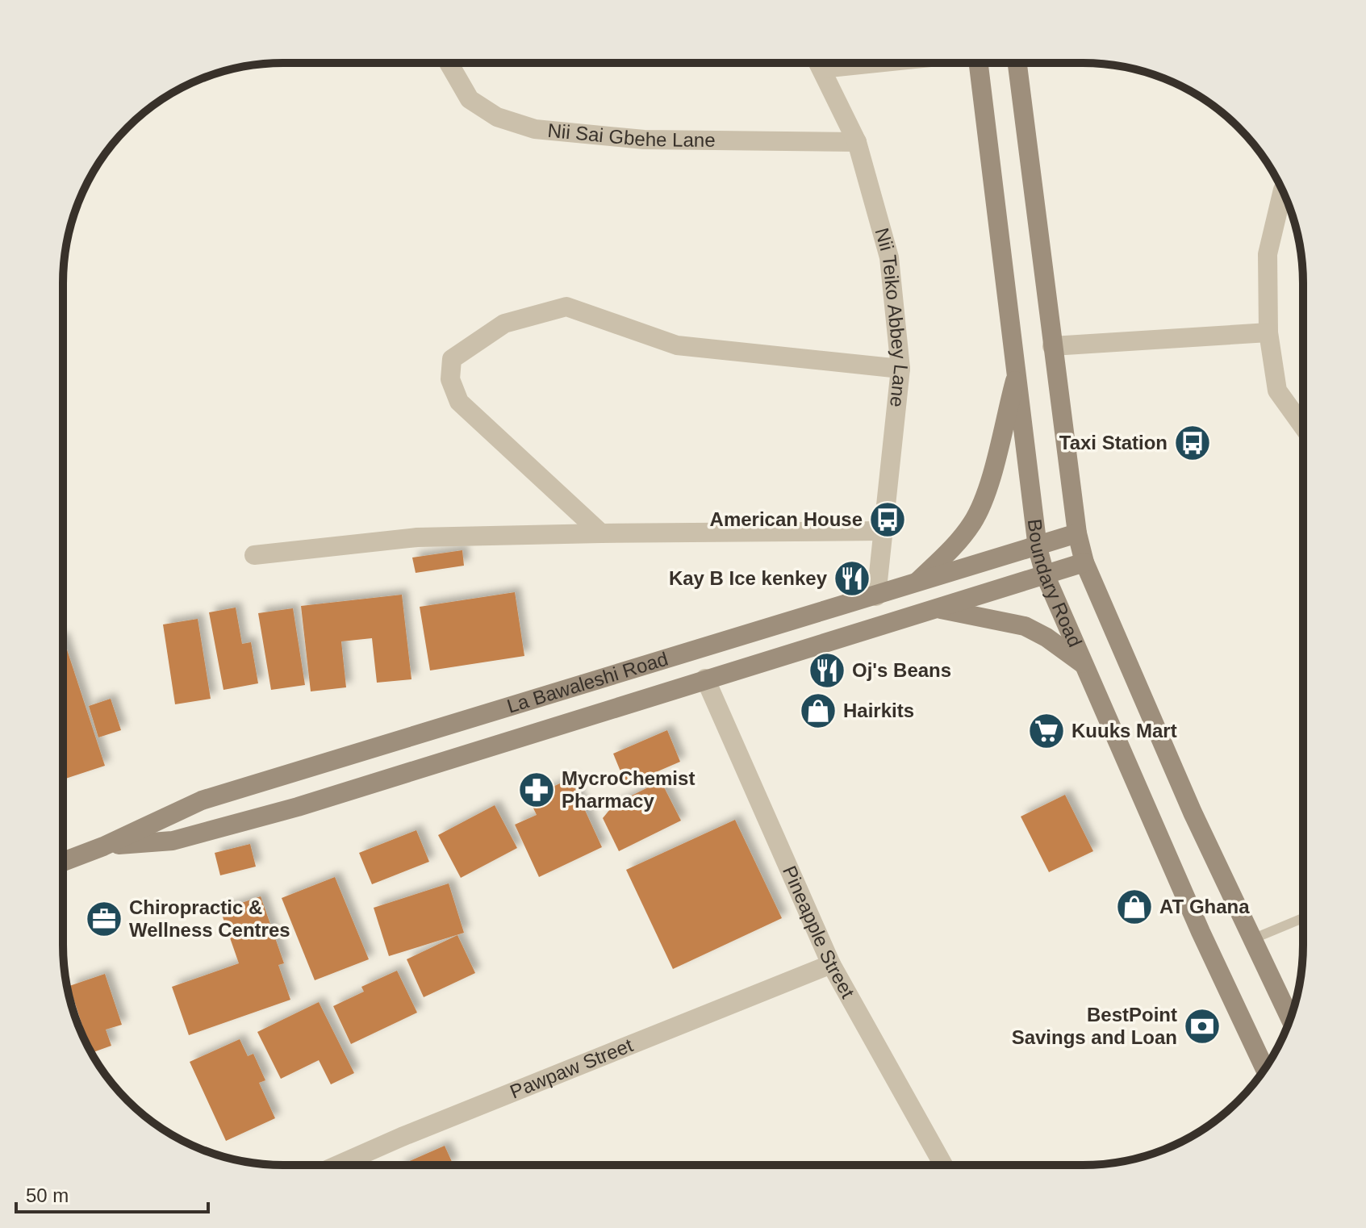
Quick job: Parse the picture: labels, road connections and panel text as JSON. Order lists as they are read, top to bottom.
{
  "streets": {
    "main road": ["Boundary Road", "La Bawaleshi Road"],
    "street": [
      "Nii Sai Gbehe Lane",
      "Nii Teiko Abbey Lane",
      "Pineapple Street",
      "Pawpaw Street"
    ]
  },
  "crossings": [
    ["Nii Sai Gbehe Lane", "Nii Teiko Abbey Lane"],
    ["Nii Teiko Abbey Lane", "La Bawaleshi Road"],
    ["Boundary Road", "La Bawaleshi Road"],
    ["La Bawaleshi Road", "Pineapple Street"],
    ["Pineapple Street", "Pawpaw Street"]
  ],
  "places": {
    "bus stop": ["Taxi Station", "American House"],
    "restaurant": ["Kay B Ice kenkey", "Oj's Beans"],
    "shop": ["Hairkits", "AT Ghana"],
    "supermarket": ["Kuuks Mart"],
    "pharmacy": ["MycroChemist Pharmacy"],
    "office": ["Chiropractic & Wellness Centres"],
    "bank": ["BestPoint Savings and Loan"]
  },
  "scale_bar": "50 m"
}
